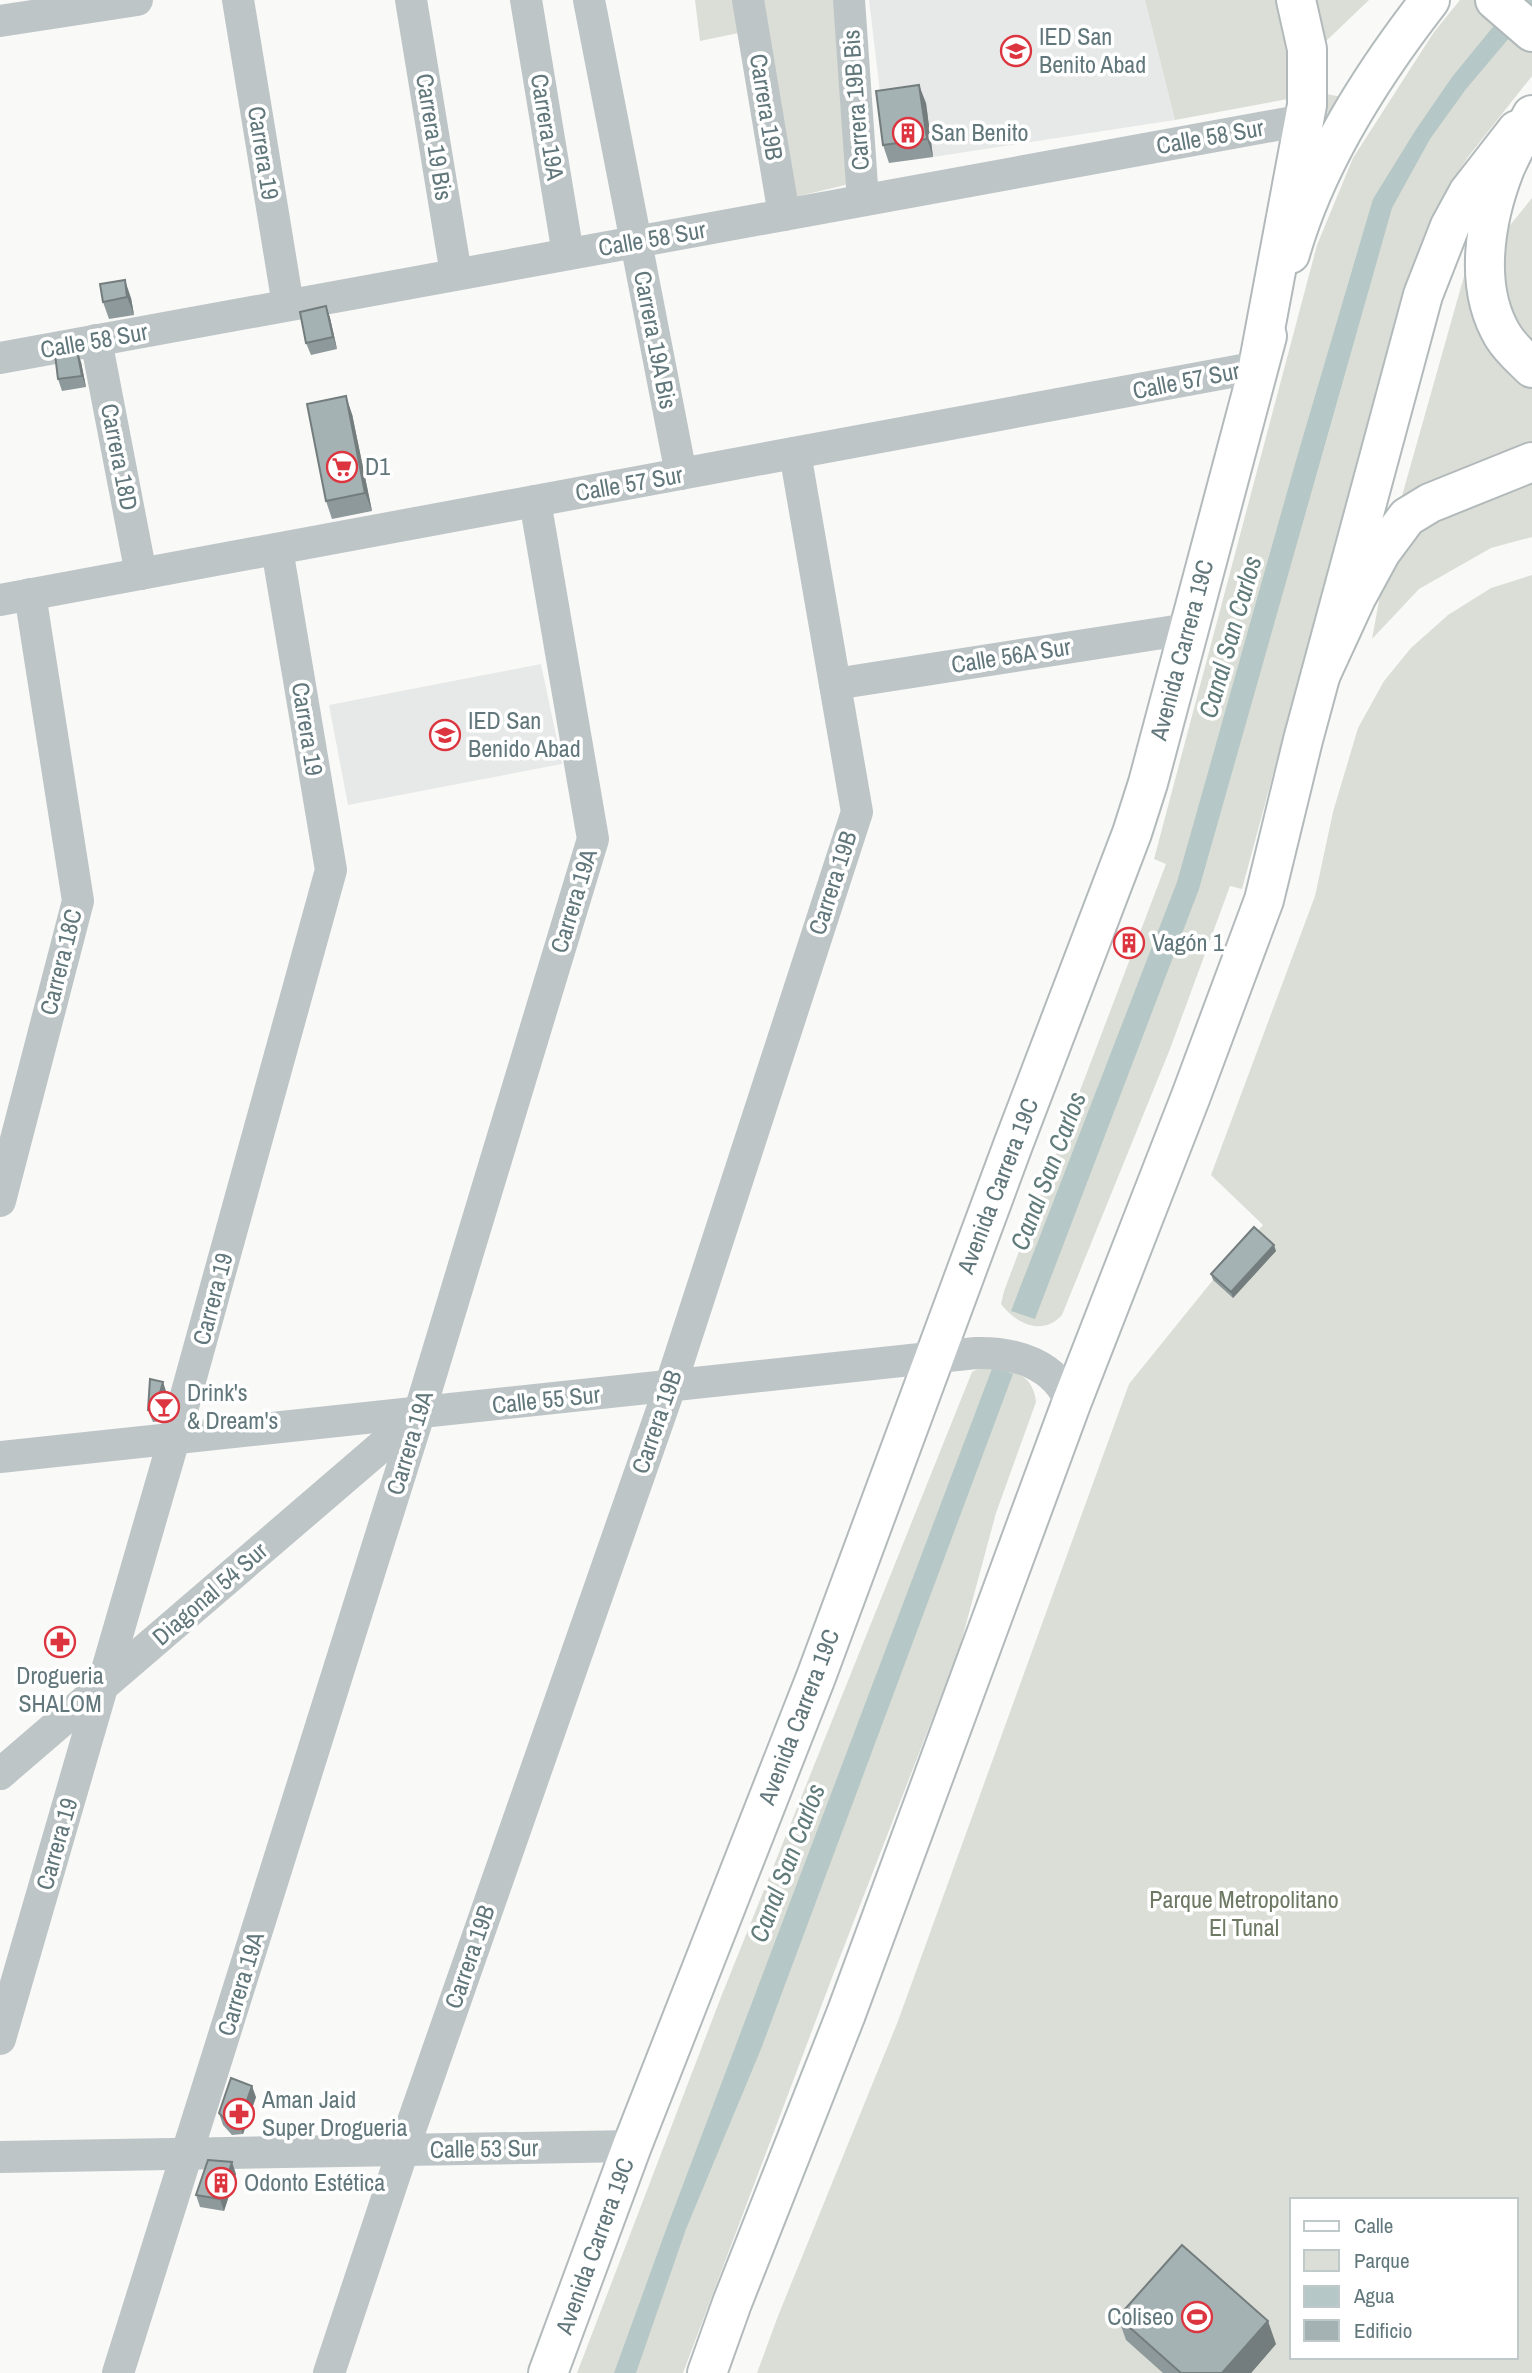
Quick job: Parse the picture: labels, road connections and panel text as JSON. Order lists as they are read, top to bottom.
{
  "streets": {
    "main road": ["Avenida Carrera 19C"],
    "street": [
      "Carrera 19B Bis",
      "Carrera 19B",
      "Carrera 19A",
      "Carrera 19 Bis",
      "Calle 58 Sur",
      "Carrera 19",
      "Carrera 19A Bis",
      "Calle 57 Sur",
      "Carrera 18D",
      "Calle 56A Sur",
      "Carrera 18C",
      "Calle 55 Sur",
      "Diagonal 54 Sur",
      "Calle 53 Sur"
    ]
  },
  "crossings": [
    ["Carrera 19B Bis", "Calle 58 Sur"],
    ["Carrera 19B", "Calle 58 Sur"],
    ["Carrera 19B", "Calle 57 Sur"],
    ["Carrera 19B", "Calle 56A Sur"],
    ["Carrera 19B", "Calle 55 Sur"],
    ["Carrera 19B", "Calle 53 Sur"],
    ["Carrera 19A", "Calle 58 Sur"],
    ["Carrera 19A", "Calle 57 Sur"],
    ["Carrera 19A", "Calle 55 Sur"],
    ["Carrera 19A", "Diagonal 54 Sur"],
    ["Carrera 19A", "Calle 53 Sur"],
    ["Carrera 19 Bis", "Calle 58 Sur"],
    ["Calle 58 Sur", "Carrera 19"],
    ["Calle 58 Sur", "Carrera 19A Bis"],
    ["Calle 58 Sur", "Carrera 18D"],
    ["Carrera 19", "Calle 57 Sur"],
    ["Carrera 19", "Calle 55 Sur"],
    ["Carrera 19", "Diagonal 54 Sur"],
    ["Carrera 19A Bis", "Calle 57 Sur"],
    ["Calle 57 Sur", "Carrera 18D"],
    ["Calle 57 Sur", "Avenida Carrera 19C"],
    ["Calle 57 Sur", "Carrera 18C"],
    ["Avenida Carrera 19C", "Calle 56A Sur"],
    ["Avenida Carrera 19C", "Calle 55 Sur"],
    ["Avenida Carrera 19C", "Calle 53 Sur"],
    ["Calle 55 Sur", "Diagonal 54 Sur"]
  ],
  "water": ["Canal San Carlos"],
  "parks": ["Parque Metropolitano El Tunal"],
  "places": {
    "school or university": ["IED San Benito Abad", "IED San Benido Abad"],
    "building": ["San Benito", "Vagón 1", "Odonto Estética"],
    "supermarket": ["D1"],
    "bar": ["Drink's & Dream's"],
    "pharmacy": ["Drogueria SHALOM", "Aman Jaid Super Drogueria"],
    "sports": ["Coliseo"]
  },
  "legend": [
    "Calle",
    "Parque",
    "Agua",
    "Edificio"
  ]
}
